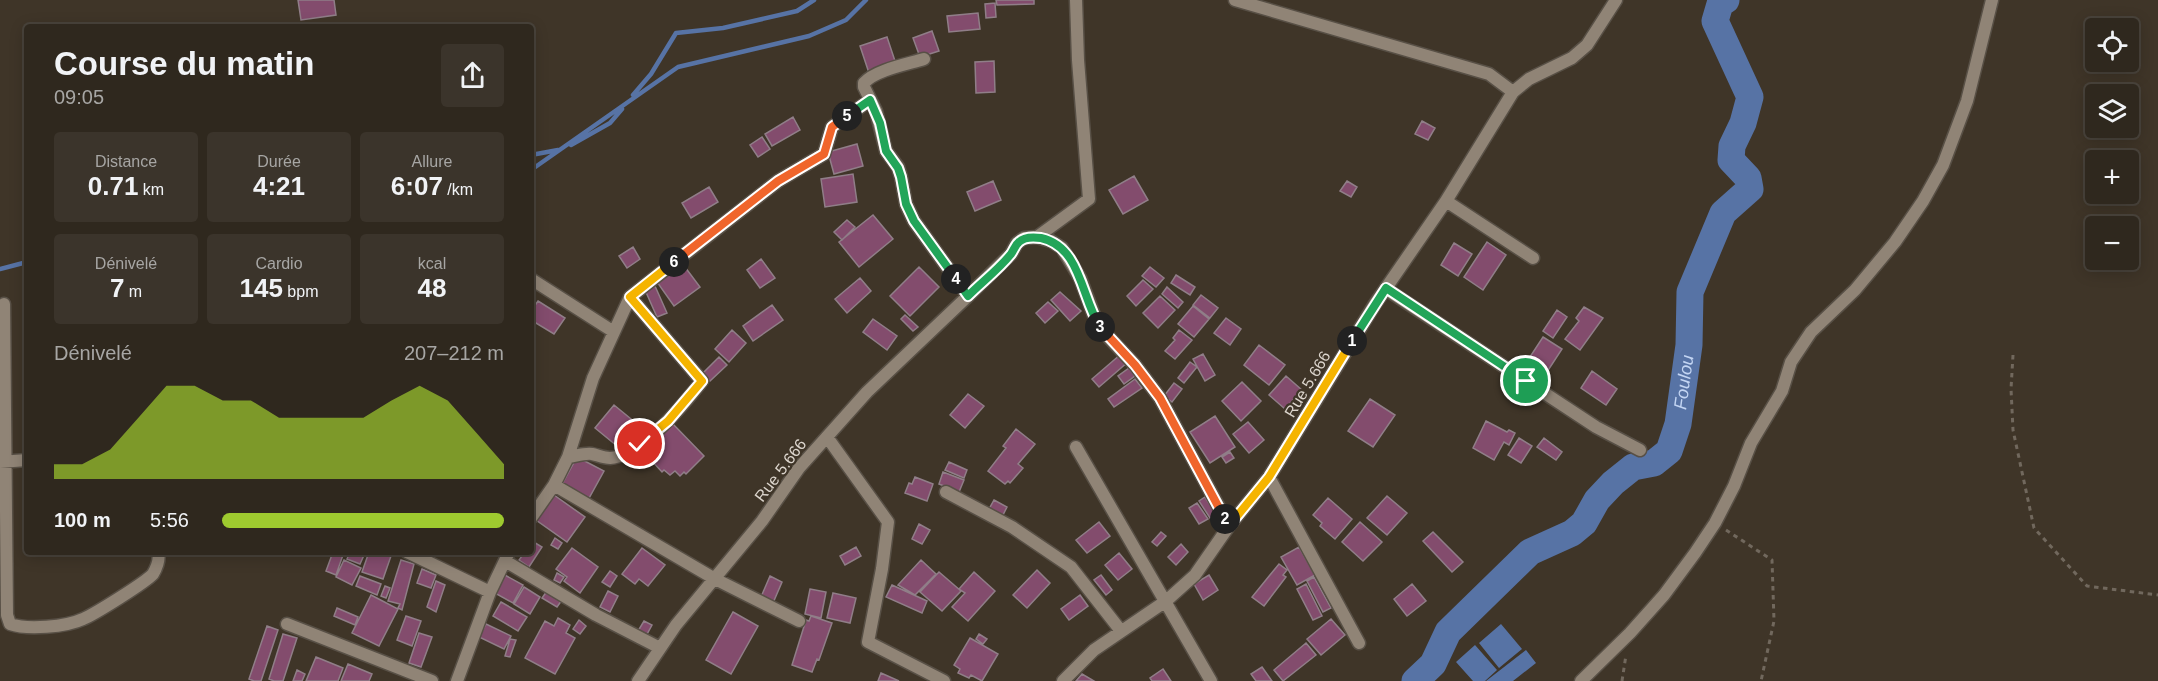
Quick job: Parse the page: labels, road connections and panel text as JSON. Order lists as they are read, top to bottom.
{
  "streets": {
    "street": ["Rue 5.666"]
  },
  "water": ["Foulou"],
  "page": {
    "map_buttons": ["+", "−"],
    "heading": ["Course du matin", "09:05"],
    "pins": [
      "5",
      "6",
      "4",
      "3",
      "1",
      "2"
    ],
    "stats": [
      ["Distance", "0.71 km"],
      ["Durée", "4:21"],
      ["Allure", "6:07 /km"],
      ["Dénivelé", "7 m"],
      ["Cardio", "145 bpm"],
      ["kcal", "48"]
    ],
    "chart": ["Dénivelé", "207–212 m"],
    "list": [
      {
        "name": "100 m",
        "note": "5:56"
      }
    ]
  }
}
